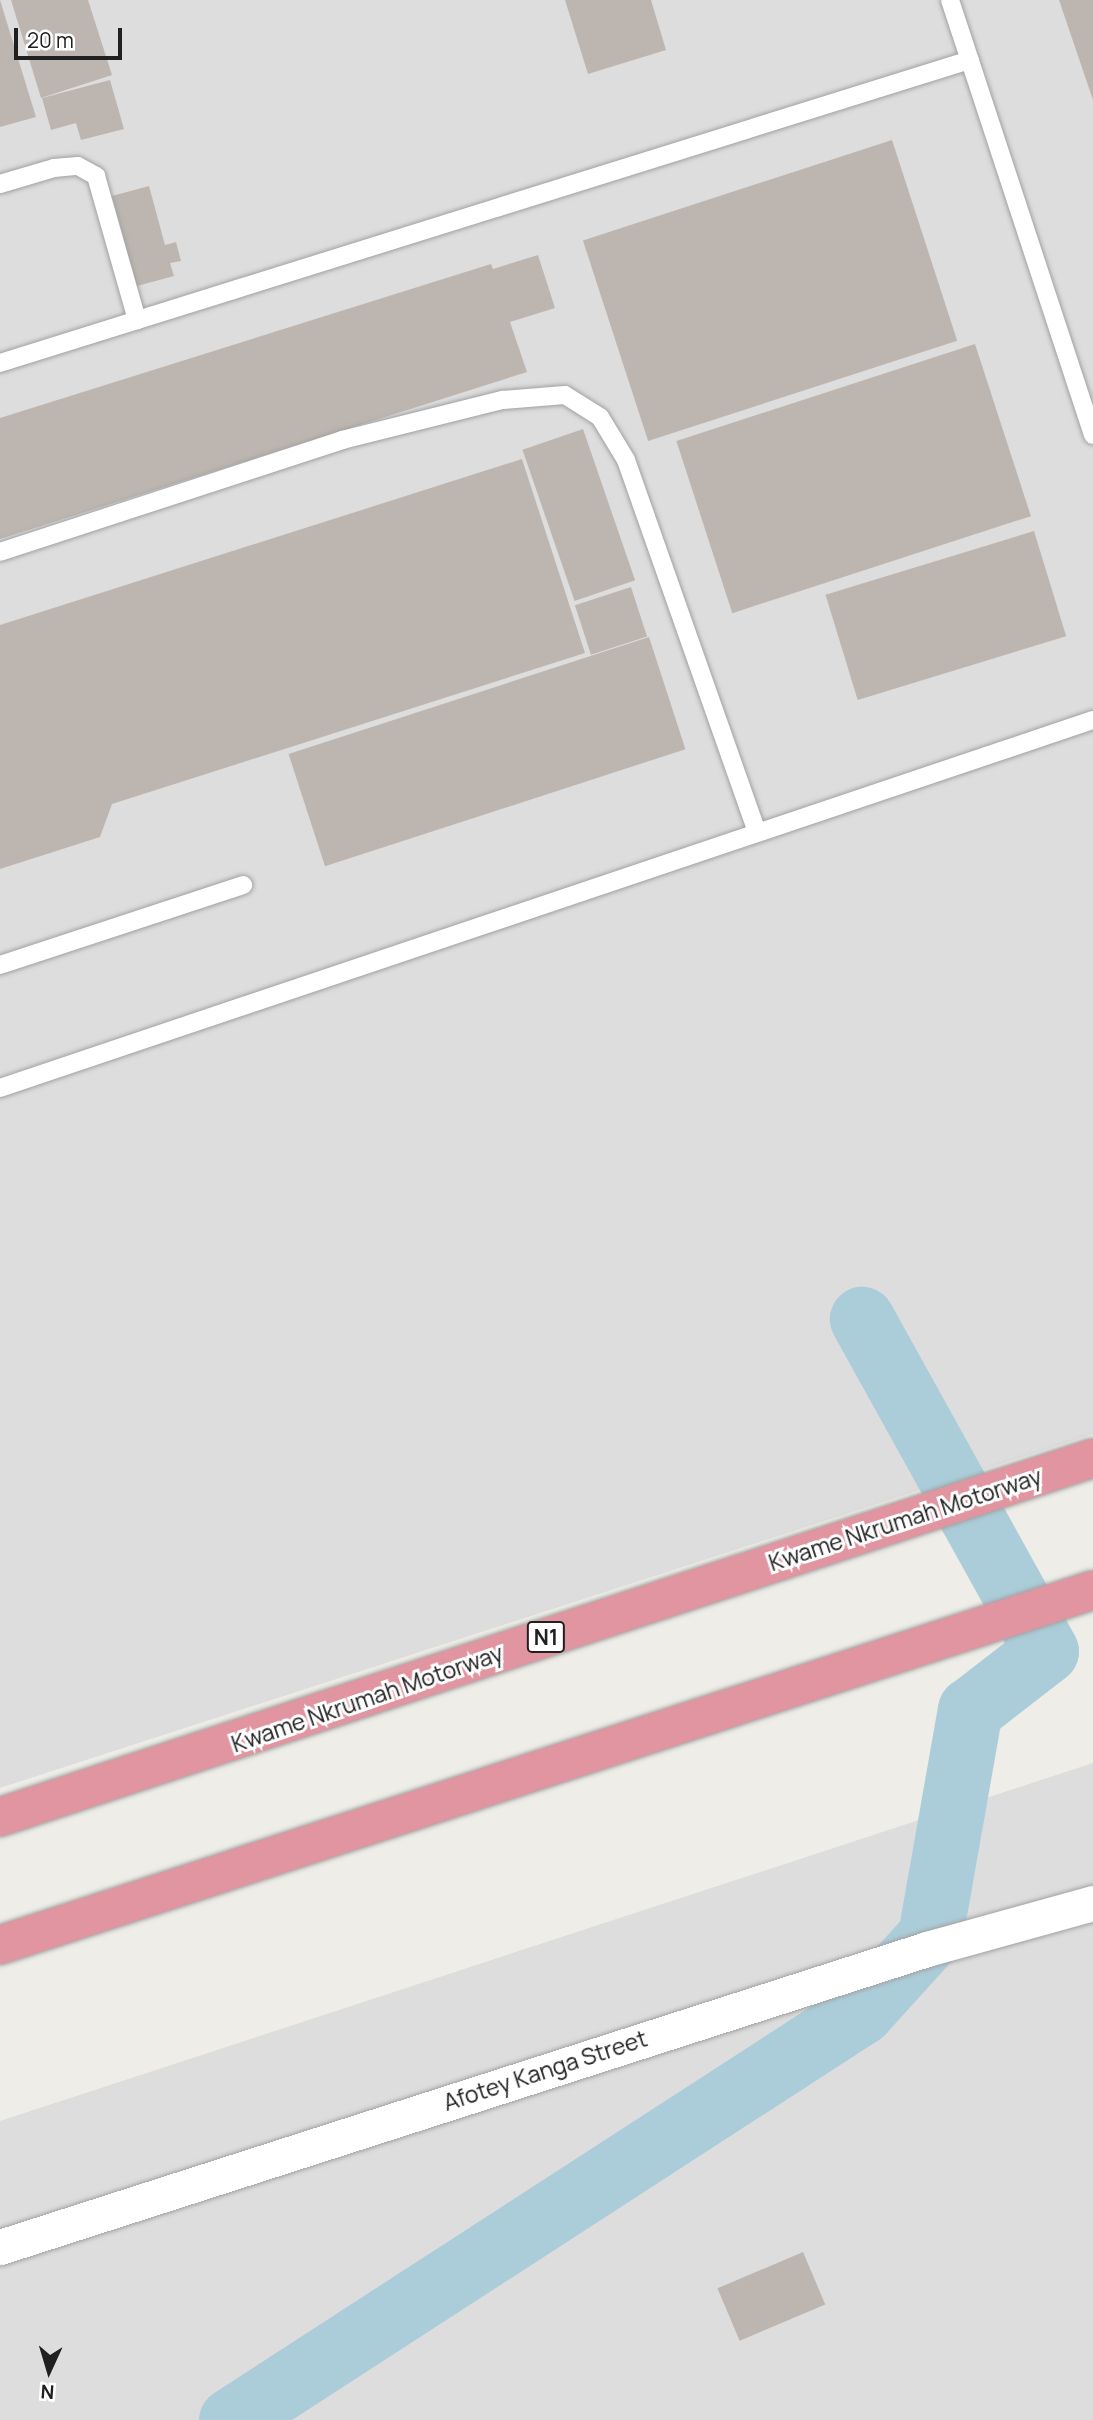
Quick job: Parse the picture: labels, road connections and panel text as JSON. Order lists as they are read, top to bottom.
{
  "streets": {
    "highway": ["Kwame Nkrumah Motorway", "N1"],
    "street": ["Afotey Kanga Street"]
  },
  "scale_bar": "20 m",
  "north": "bottom"
}
